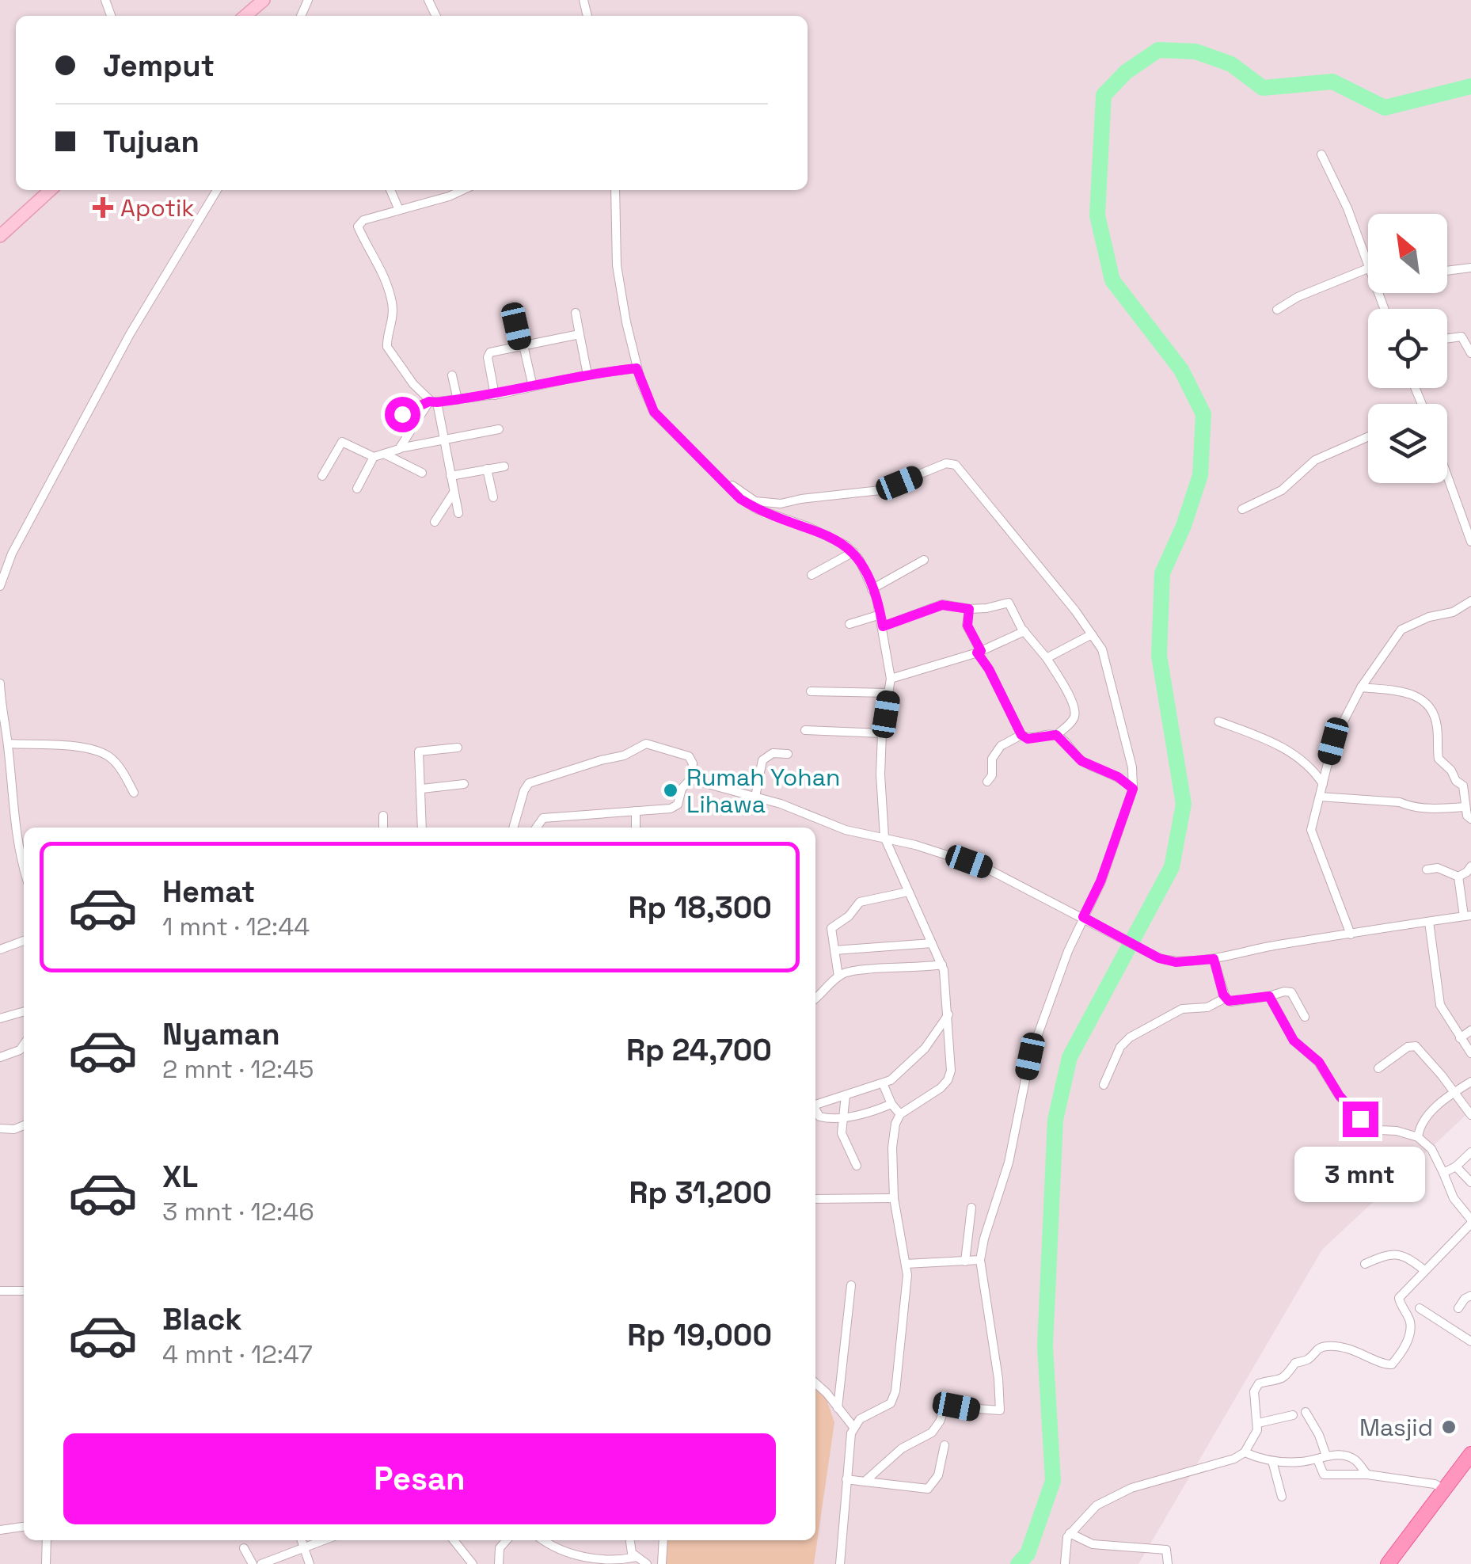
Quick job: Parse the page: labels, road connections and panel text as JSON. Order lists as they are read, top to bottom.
{
  "places": {
    "health": ["Apotik"],
    "other": ["Rumah Yohan Lihawa", "Masjid"]
  },
  "north": "top left",
  "page": {
    "banner": ["Jemput", "Tujuan"],
    "list": [
      {
        "name": "Hemat",
        "note": "1 mnt · 12:44",
        "value": "Rp 18,300"
      },
      {
        "name": "Nyaman",
        "note": "2 mnt · 12:45",
        "value": "Rp 24,700"
      },
      {
        "name": "XL",
        "note": "3 mnt · 12:46",
        "value": "Rp 31,200"
      },
      {
        "name": "Black",
        "note": "4 mnt · 12:47",
        "value": "Rp 19,000"
      }
    ],
    "bubble": "3 mnt",
    "buttons": "Pesan"
  }
}
